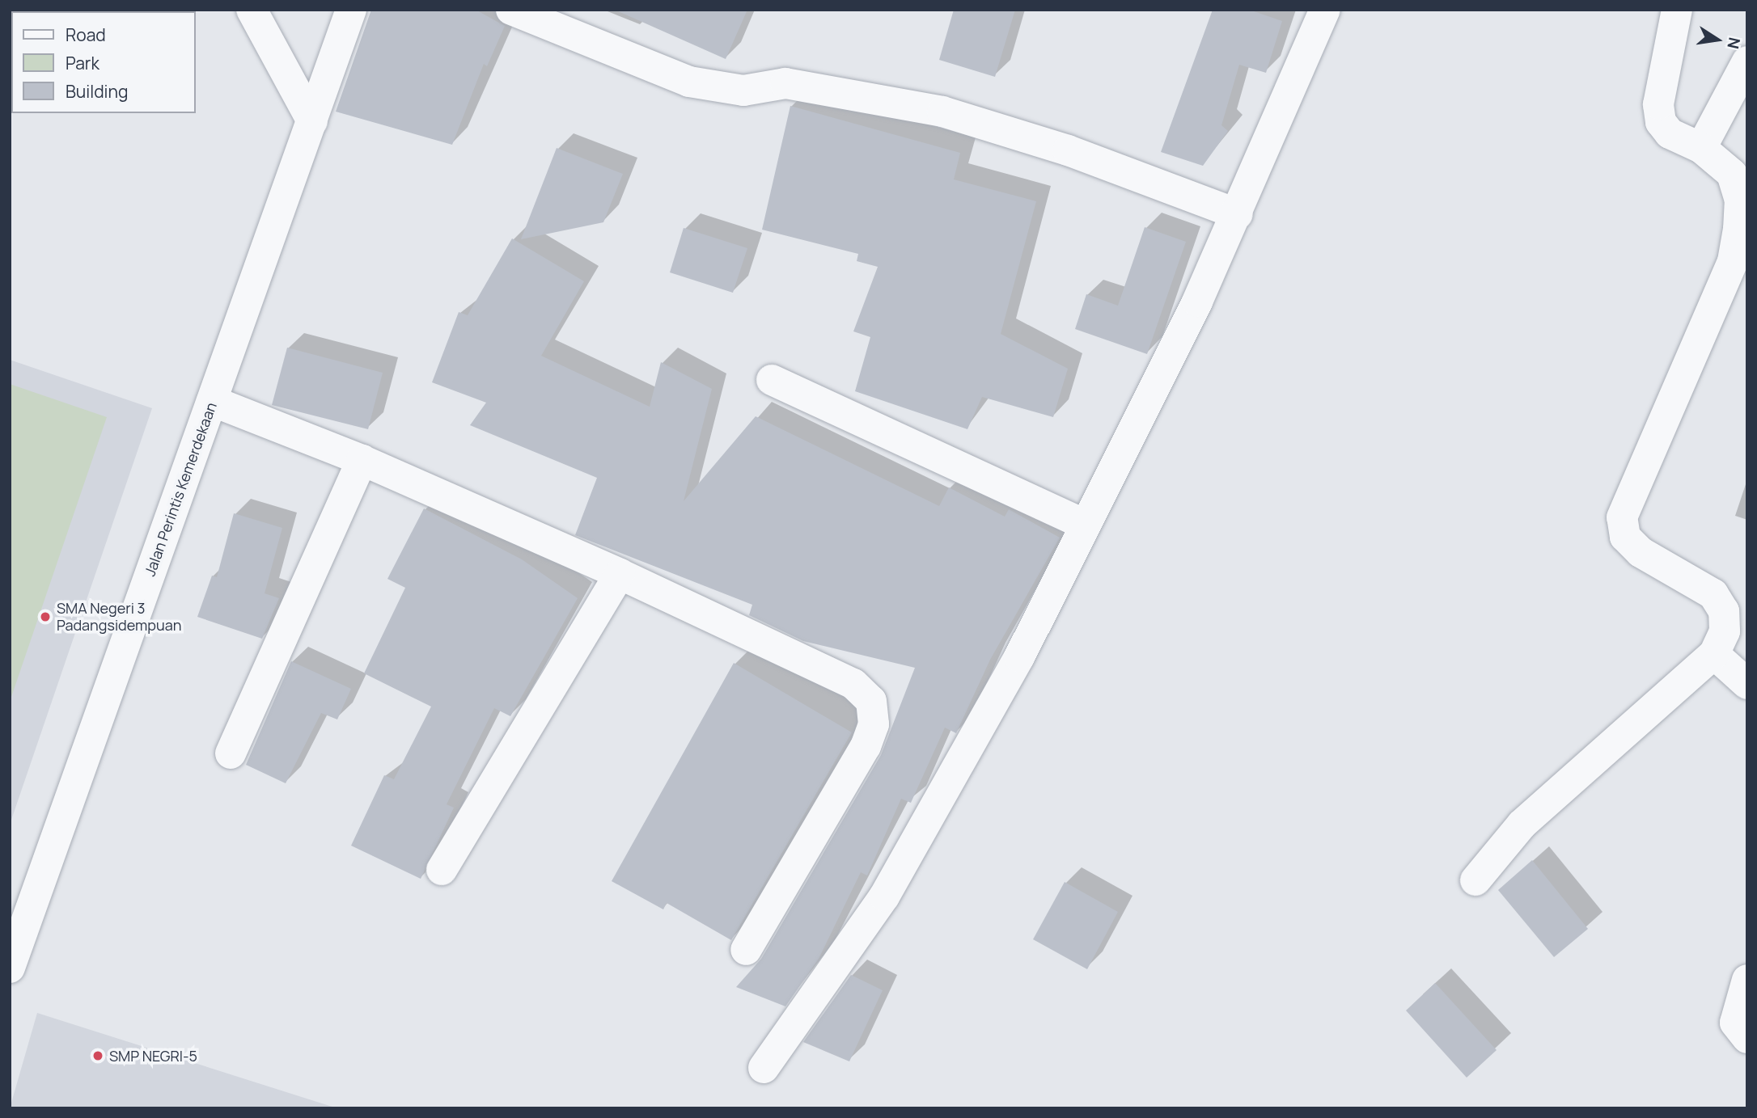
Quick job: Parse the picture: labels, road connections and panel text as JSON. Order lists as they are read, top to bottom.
{
  "streets": {
    "street": ["Jalan Perintis Kemerdekaan"]
  },
  "places": ["SMA Negeri 3 Padangsidempuan", "SMP NEGRI-5"],
  "legend": ["Road", "Park", "Building"],
  "north": "right"
}
